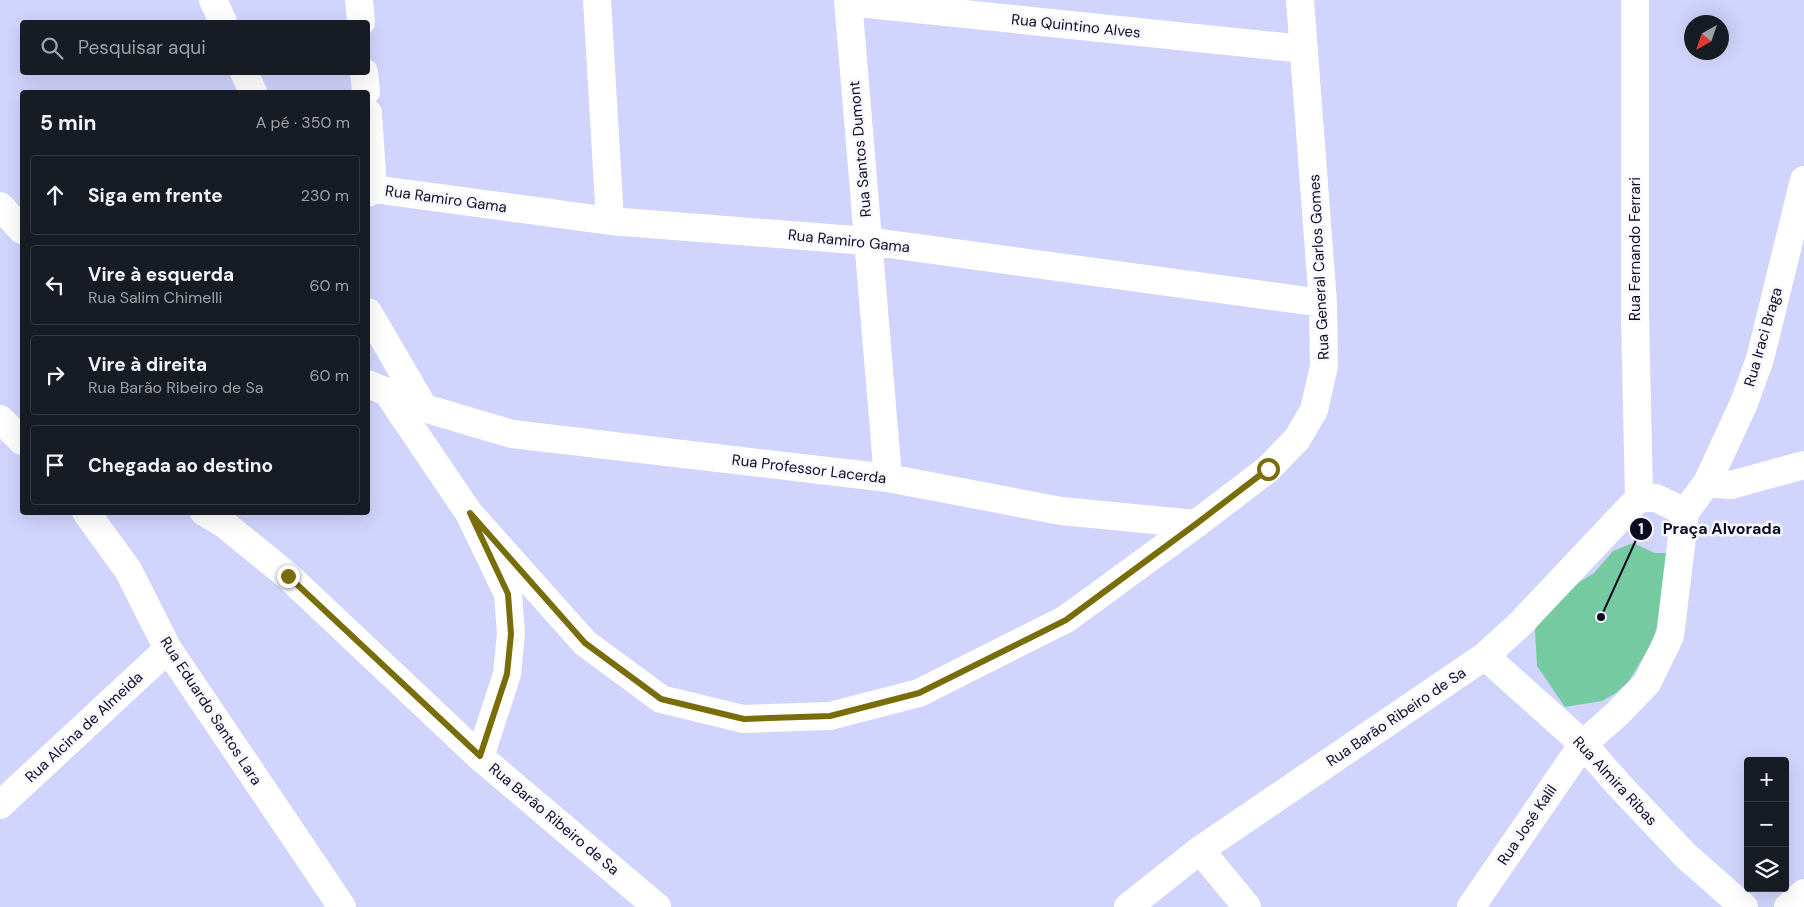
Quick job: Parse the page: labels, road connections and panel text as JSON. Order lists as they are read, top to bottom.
{
  "streets": {
    "street": [
      "Rua Quintino Alves",
      "Rua Santos Dumont",
      "Rua Ramiro Gama",
      "Rua Fernando Ferrari",
      "Rua General Carlos Gomes",
      "Rua Iraci Braga",
      "Rua Professor Lacerda",
      "Rua Eduardo Santos Lara",
      "Rua Barão Ribeiro de Sa",
      "Rua Alcina de Almeida",
      "Rua Almira Ribas",
      "Rua José Kalil"
    ]
  },
  "crossings": [
    ["Rua Quintino Alves", "Rua Santos Dumont"],
    ["Rua Quintino Alves", "Rua General Carlos Gomes"],
    ["Rua Santos Dumont", "Rua Ramiro Gama"],
    ["Rua Santos Dumont", "Rua Professor Lacerda"],
    ["Rua Ramiro Gama", "Rua General Carlos Gomes"],
    ["Rua Fernando Ferrari", "Rua Barão Ribeiro de Sa"],
    ["Rua General Carlos Gomes", "Rua Professor Lacerda"],
    ["Rua Iraci Braga", "Rua José Kalil"],
    ["Rua Eduardo Santos Lara", "Rua Alcina de Almeida"],
    ["Rua Barão Ribeiro de Sa", "Rua Almira Ribas"],
    ["Rua Almira Ribas", "Rua José Kalil"]
  ],
  "places": ["Praça Alvorada"],
  "north": "bottom left",
  "page": {
    "search": "Pesquisar aqui",
    "heading": ["5 min", "A pé · 350 m"],
    "list": [
      ["Siga em frente", "230 m"],
      ["Vire à esquerda", "Rua Salim Chimelli", "60 m"],
      ["Vire à direita", "Rua Barão Ribeiro de Sa", "60 m"],
      "Chegada ao destino"
    ],
    "map_buttons": ["+", "−"]
  }
}
